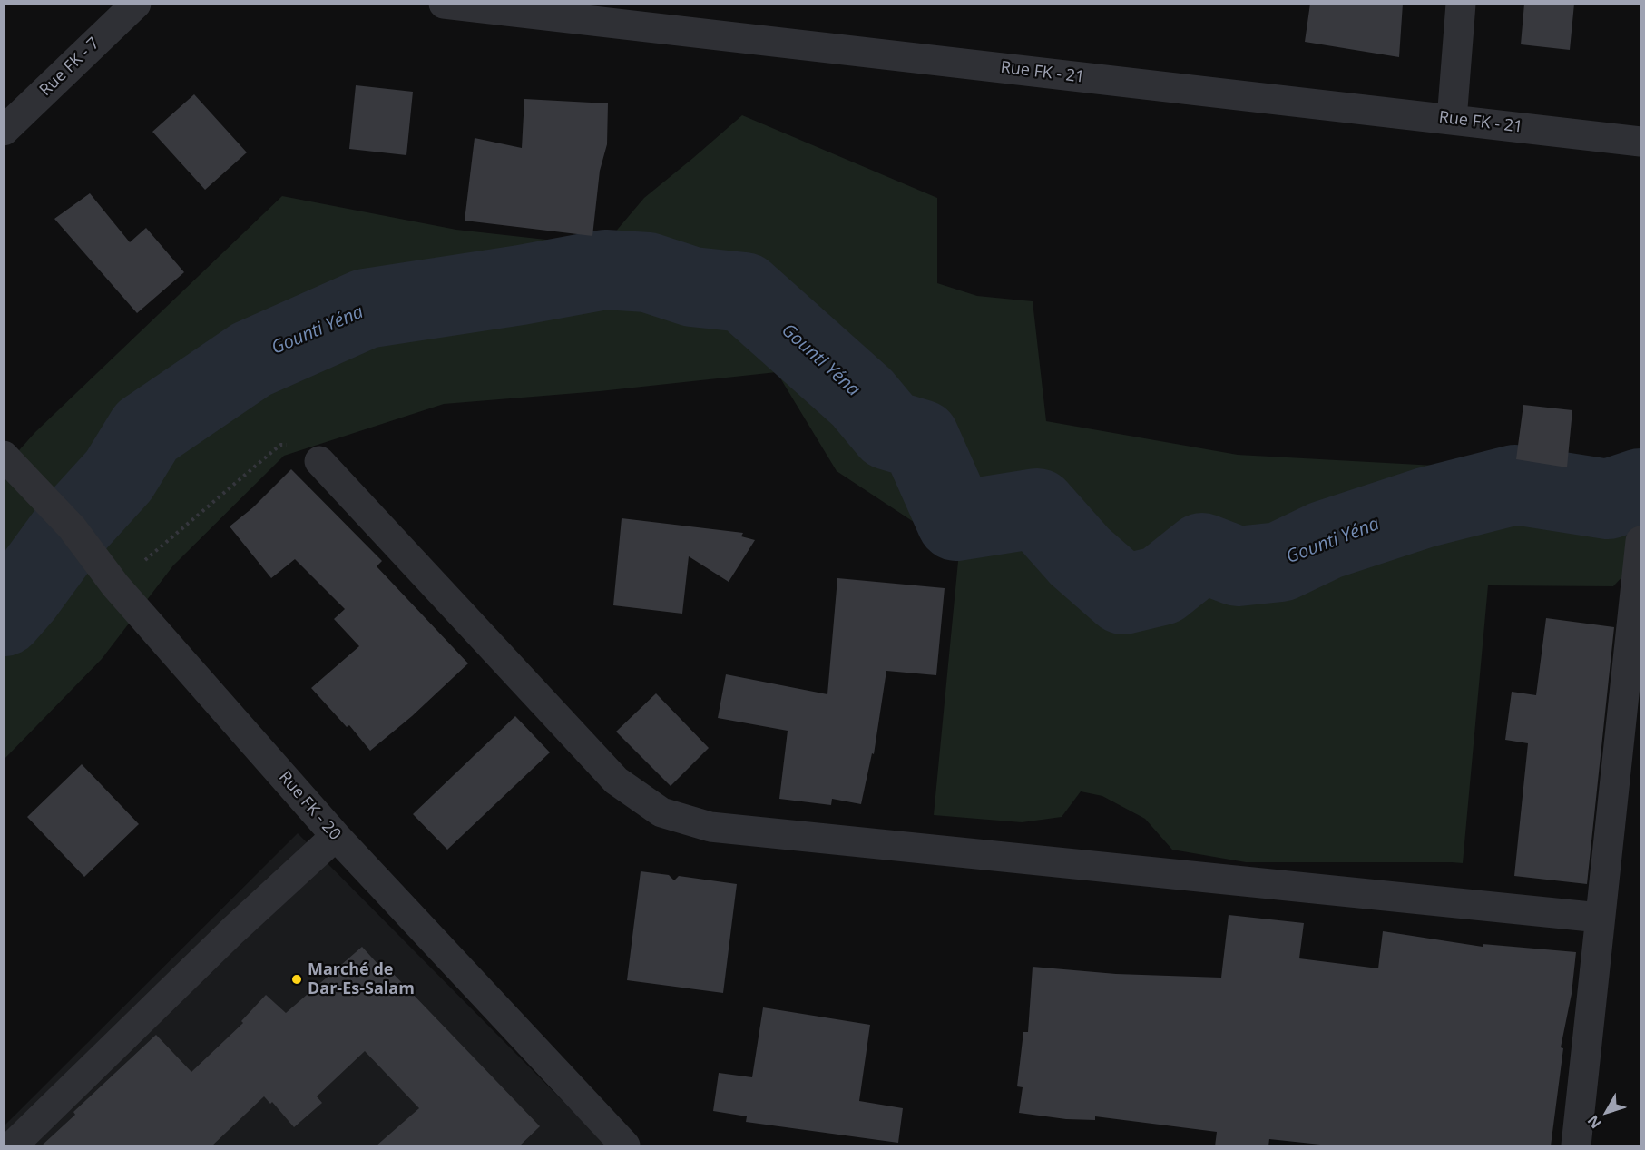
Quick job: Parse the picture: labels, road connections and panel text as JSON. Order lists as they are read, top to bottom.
{
  "streets": {
    "street": ["Rue FK - 7", "Rue FK - 21", "Rue FK - 20"]
  },
  "water": ["Gounti Yéna"],
  "places": ["Marché de Dar-Es-Salam"],
  "north": "bottom left"
}
